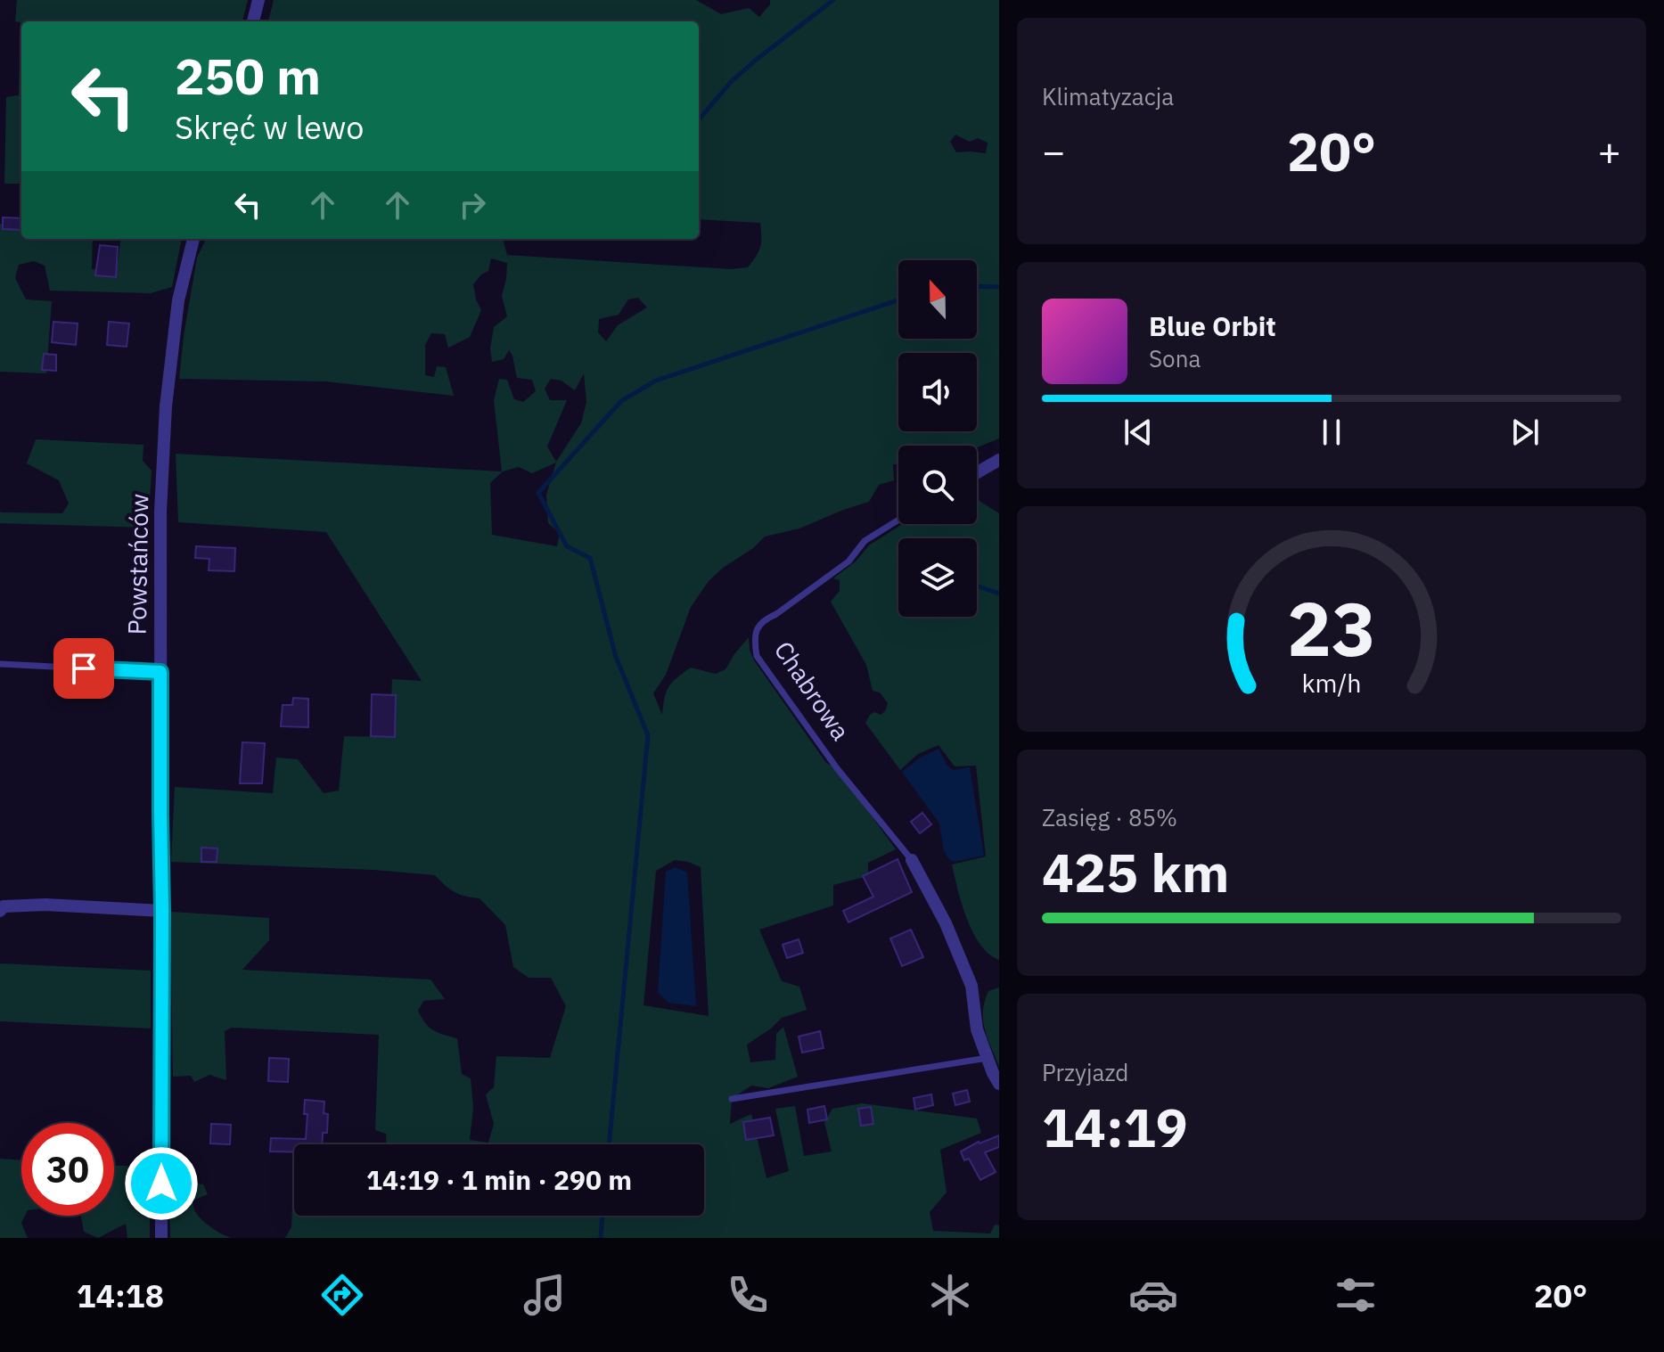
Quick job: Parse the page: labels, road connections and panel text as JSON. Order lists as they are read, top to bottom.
{
  "streets": {
    "street": ["Powstańców"],
    "lane": ["Chabrowa"]
  },
  "north": "top",
  "page": {
    "tile": [
      "Klimatyzacja",
      ["Zasięg · 85%", "425 km"],
      ["Przyjazd", "14:19"]
    ],
    "turn": ["250 m", "Skręć w lewo"],
    "heat": ["−", "20°", "+"],
    "song": ["Blue Orbit", "Sona"],
    "limit": "30",
    "trip": "14:19 · 1 min · 290 m",
    "tabs": ["14:18", "20°"],
    "gauge": ["23", "km/h"]
  }
}
